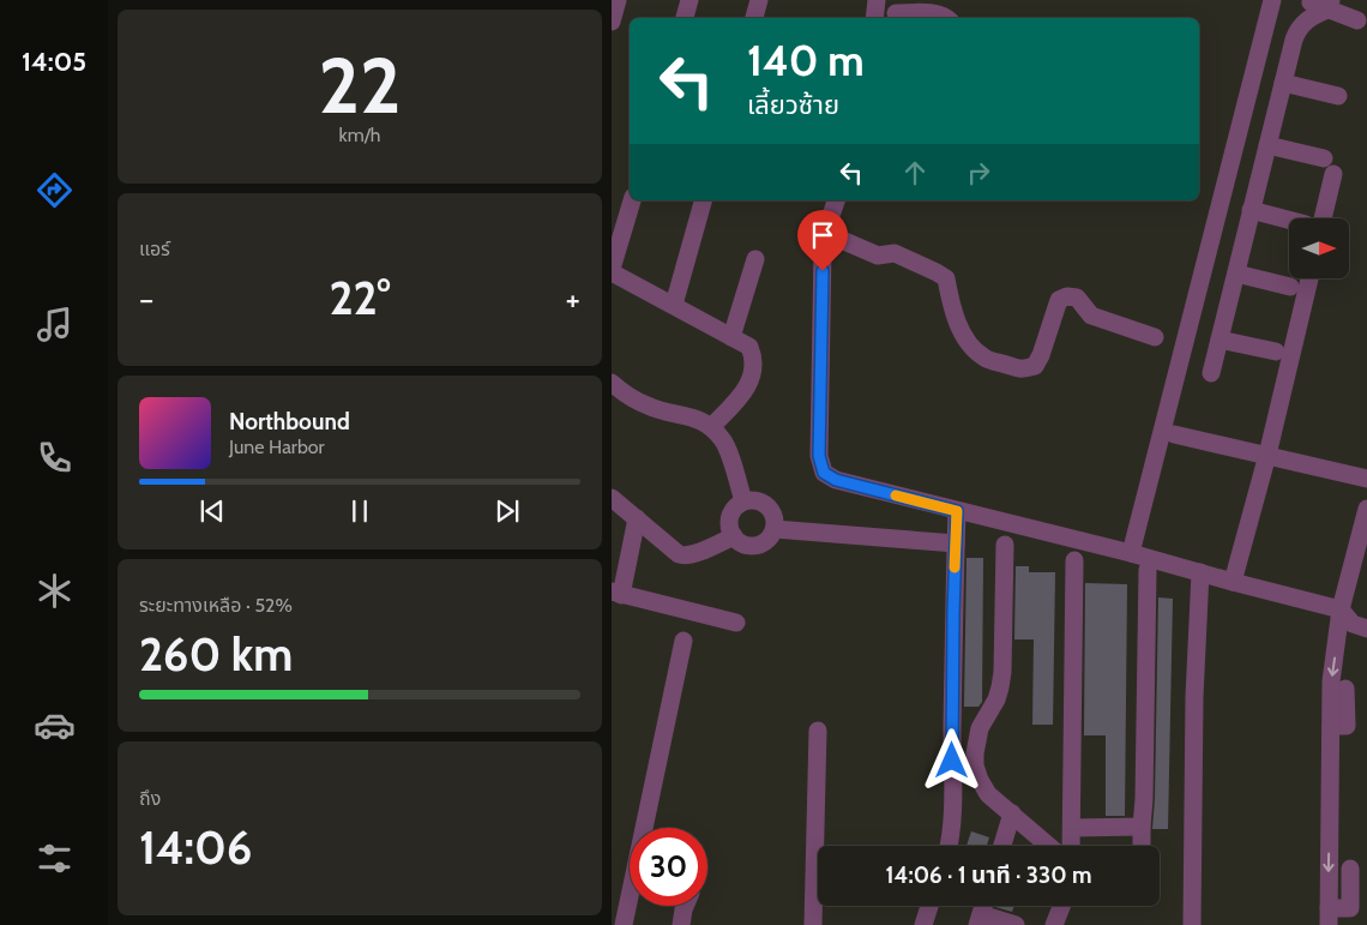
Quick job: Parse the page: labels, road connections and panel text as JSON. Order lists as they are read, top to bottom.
{
  "north": "right",
  "page": {
    "tabs": "14:05",
    "tile": [
      ["22", "km/h"],
      "แอร์",
      ["ระยะทางเหลือ · 52%", "260 km"],
      ["ถึง", "14:06"]
    ],
    "turn": ["140 m", "เลี้ยวซ้าย"],
    "heat": ["−", "22°", "+"],
    "song": ["Northbound", "June Harbor"],
    "limit": "30",
    "trip": "14:06 · 1 นาที · 330 m"
  }
}
